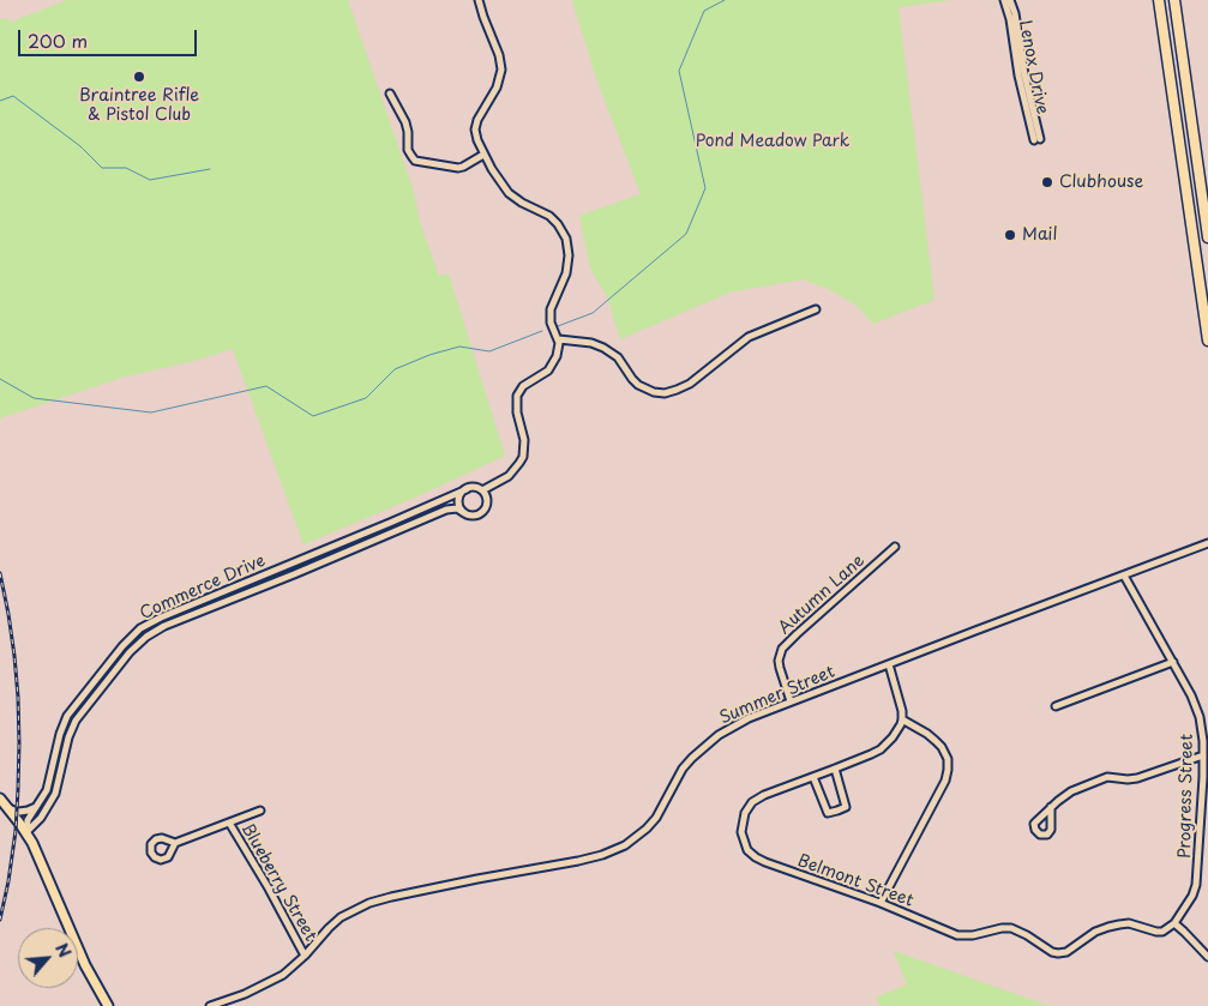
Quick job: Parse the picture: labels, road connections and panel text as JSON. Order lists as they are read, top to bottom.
{
  "streets": {
    "street": [
      "Lenox Drive",
      "Commerce Drive",
      "Autumn Lane",
      "Summer Street",
      "Progress Street",
      "Belmont Street",
      "Blueberry Street"
    ]
  },
  "crossings": [
    ["Autumn Lane", "Summer Street"],
    ["Summer Street", "Progress Street"],
    ["Summer Street", "Blueberry Street"],
    ["Progress Street", "Belmont Street"]
  ],
  "parks": ["Pond Meadow Park"],
  "places": ["Braintree Rifle & Pistol Club", "Clubhouse", "Mail"],
  "scale_bar": "200 m",
  "north": "top right"
}
